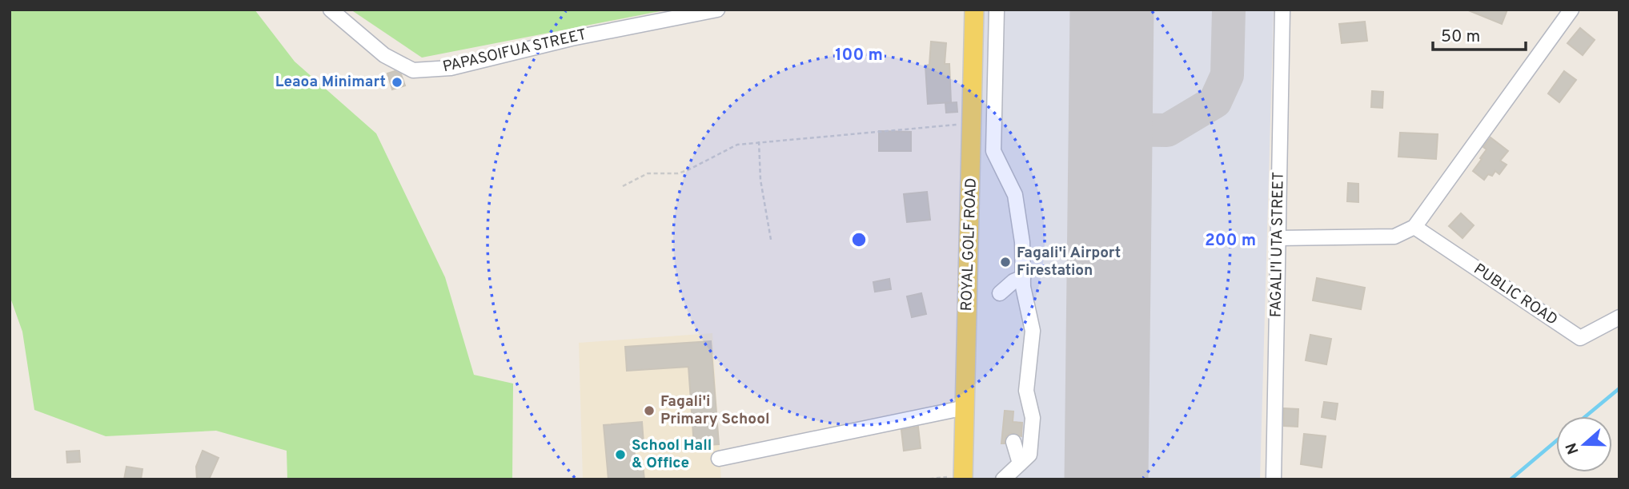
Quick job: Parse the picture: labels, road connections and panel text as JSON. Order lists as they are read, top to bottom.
{
  "streets": {
    "main road": ["ROYAL GOLF ROAD"],
    "street": ["PAPASOIFUA STREET", "FAGALI'I UTA STREET", "PUBLIC ROAD"]
  },
  "places": [
    "Leaoa Minimart",
    "Fagali'i Airport Firestation",
    "Fagali'i Primary School",
    "School Hall & Office"
  ],
  "scale_bar": "50 m",
  "north": "left",
  "rings": ["100 m", "200 m"]
}
